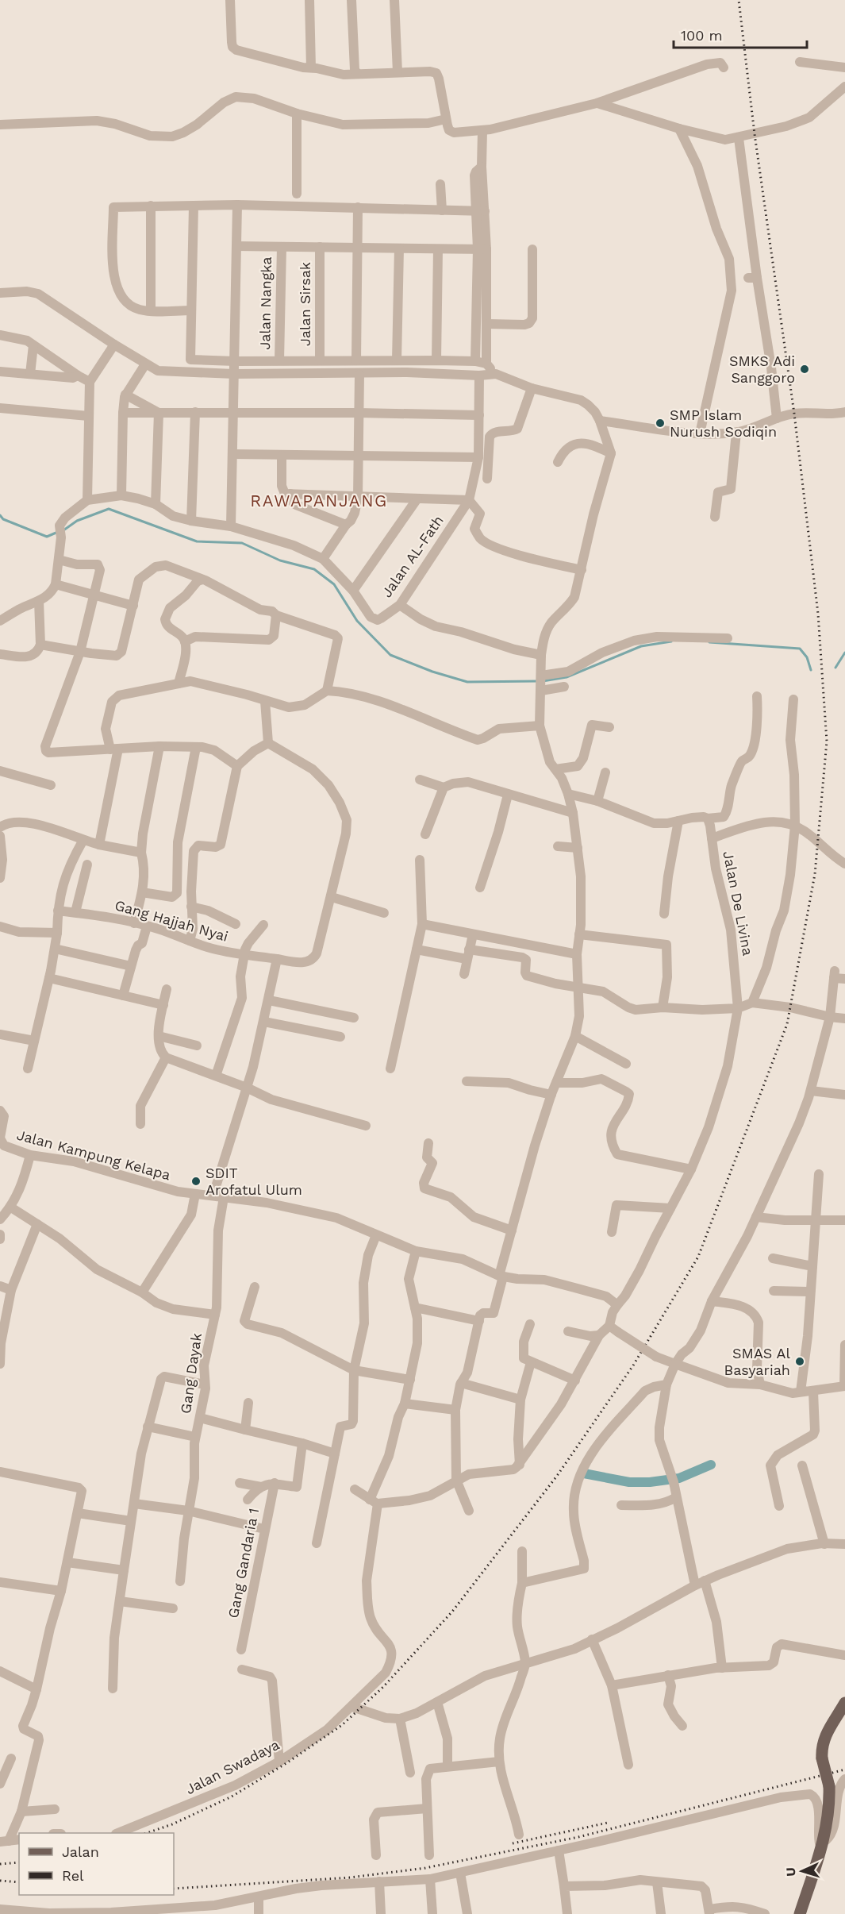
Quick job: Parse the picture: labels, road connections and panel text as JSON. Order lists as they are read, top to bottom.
{
  "streets": {
    "street": [
      "Jalan Nangka",
      "Jalan Sirsak",
      "Jalan AL-Fath",
      "Jalan De Livina",
      "Gang Hajjah Nyai",
      "Jalan Kampung Kelapa",
      "Gang Dayak",
      "Gang Gandaria 1",
      "Jalan Swadaya"
    ]
  },
  "crossings": [
    ["Jalan De Livina", "Jalan Kampung Kelapa"],
    ["Gang Hajjah Nyai", "Gang Dayak"],
    ["Jalan Kampung Kelapa", "Gang Dayak"]
  ],
  "districts": ["RAWAPANJANG"],
  "places": [
    "SMKS Adi Sanggoro",
    "SMP Islam Nurush Sodiqin",
    "SDIT Arofatul Ulum",
    "SMAS Al Basyariah"
  ],
  "legend": ["Jalan", "Rel"],
  "scale_bar": "100 m",
  "north": "left"
}
